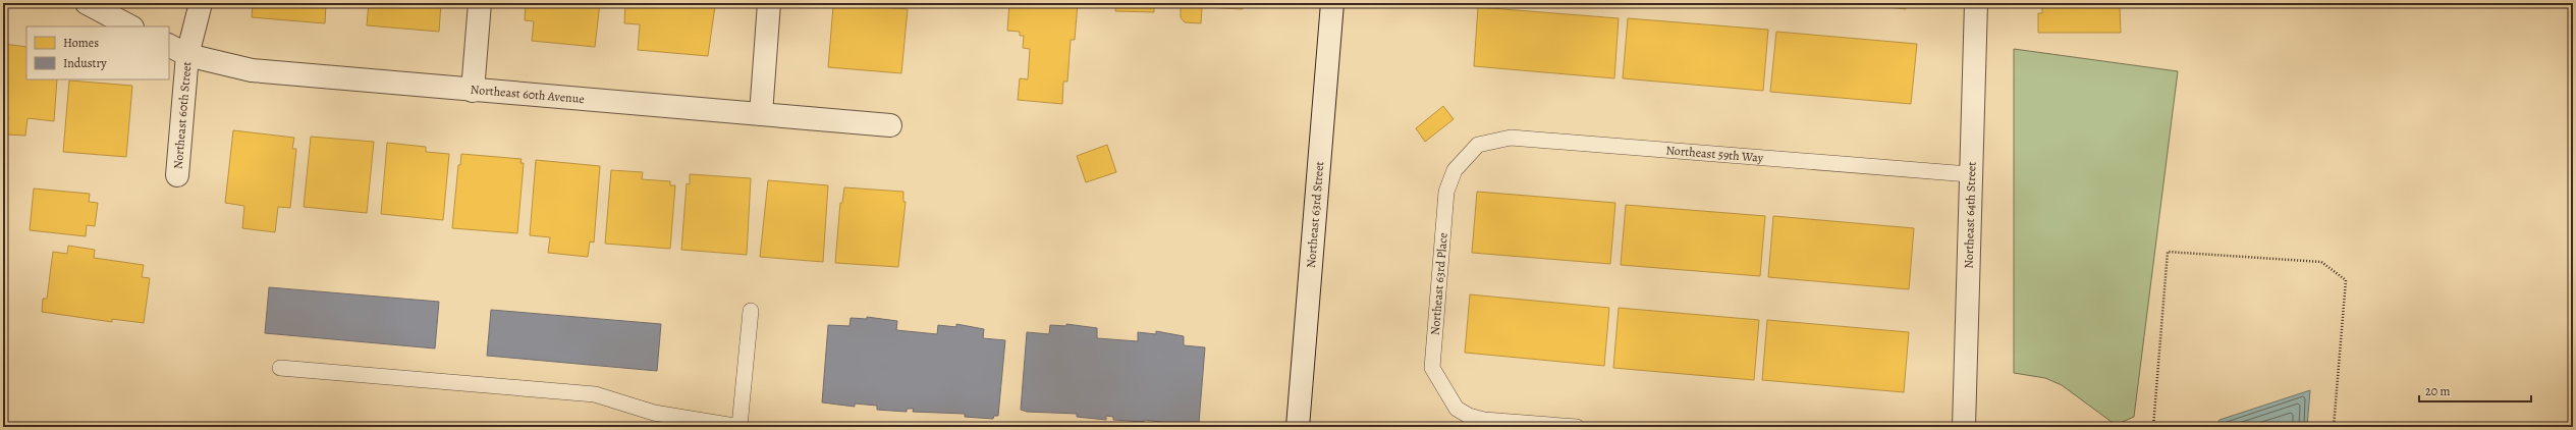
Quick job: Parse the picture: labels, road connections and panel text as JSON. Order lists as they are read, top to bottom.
{
  "streets": {
    "street": [
      "Northeast 60th Avenue",
      "Northeast 60th Street",
      "Northeast 63rd Street",
      "Northeast 64th Street"
    ],
    "lane": ["Northeast 59th Way", "Northeast 63rd Place"]
  },
  "crossings": [
    ["Northeast 60th Avenue", "Northeast 60th Street"],
    ["Northeast 59th Way", "Northeast 64th Street"],
    ["Northeast 59th Way", "Northeast 63rd Place"]
  ],
  "legend": ["Homes", "Industry"],
  "scale_bar": "20 m"
}
